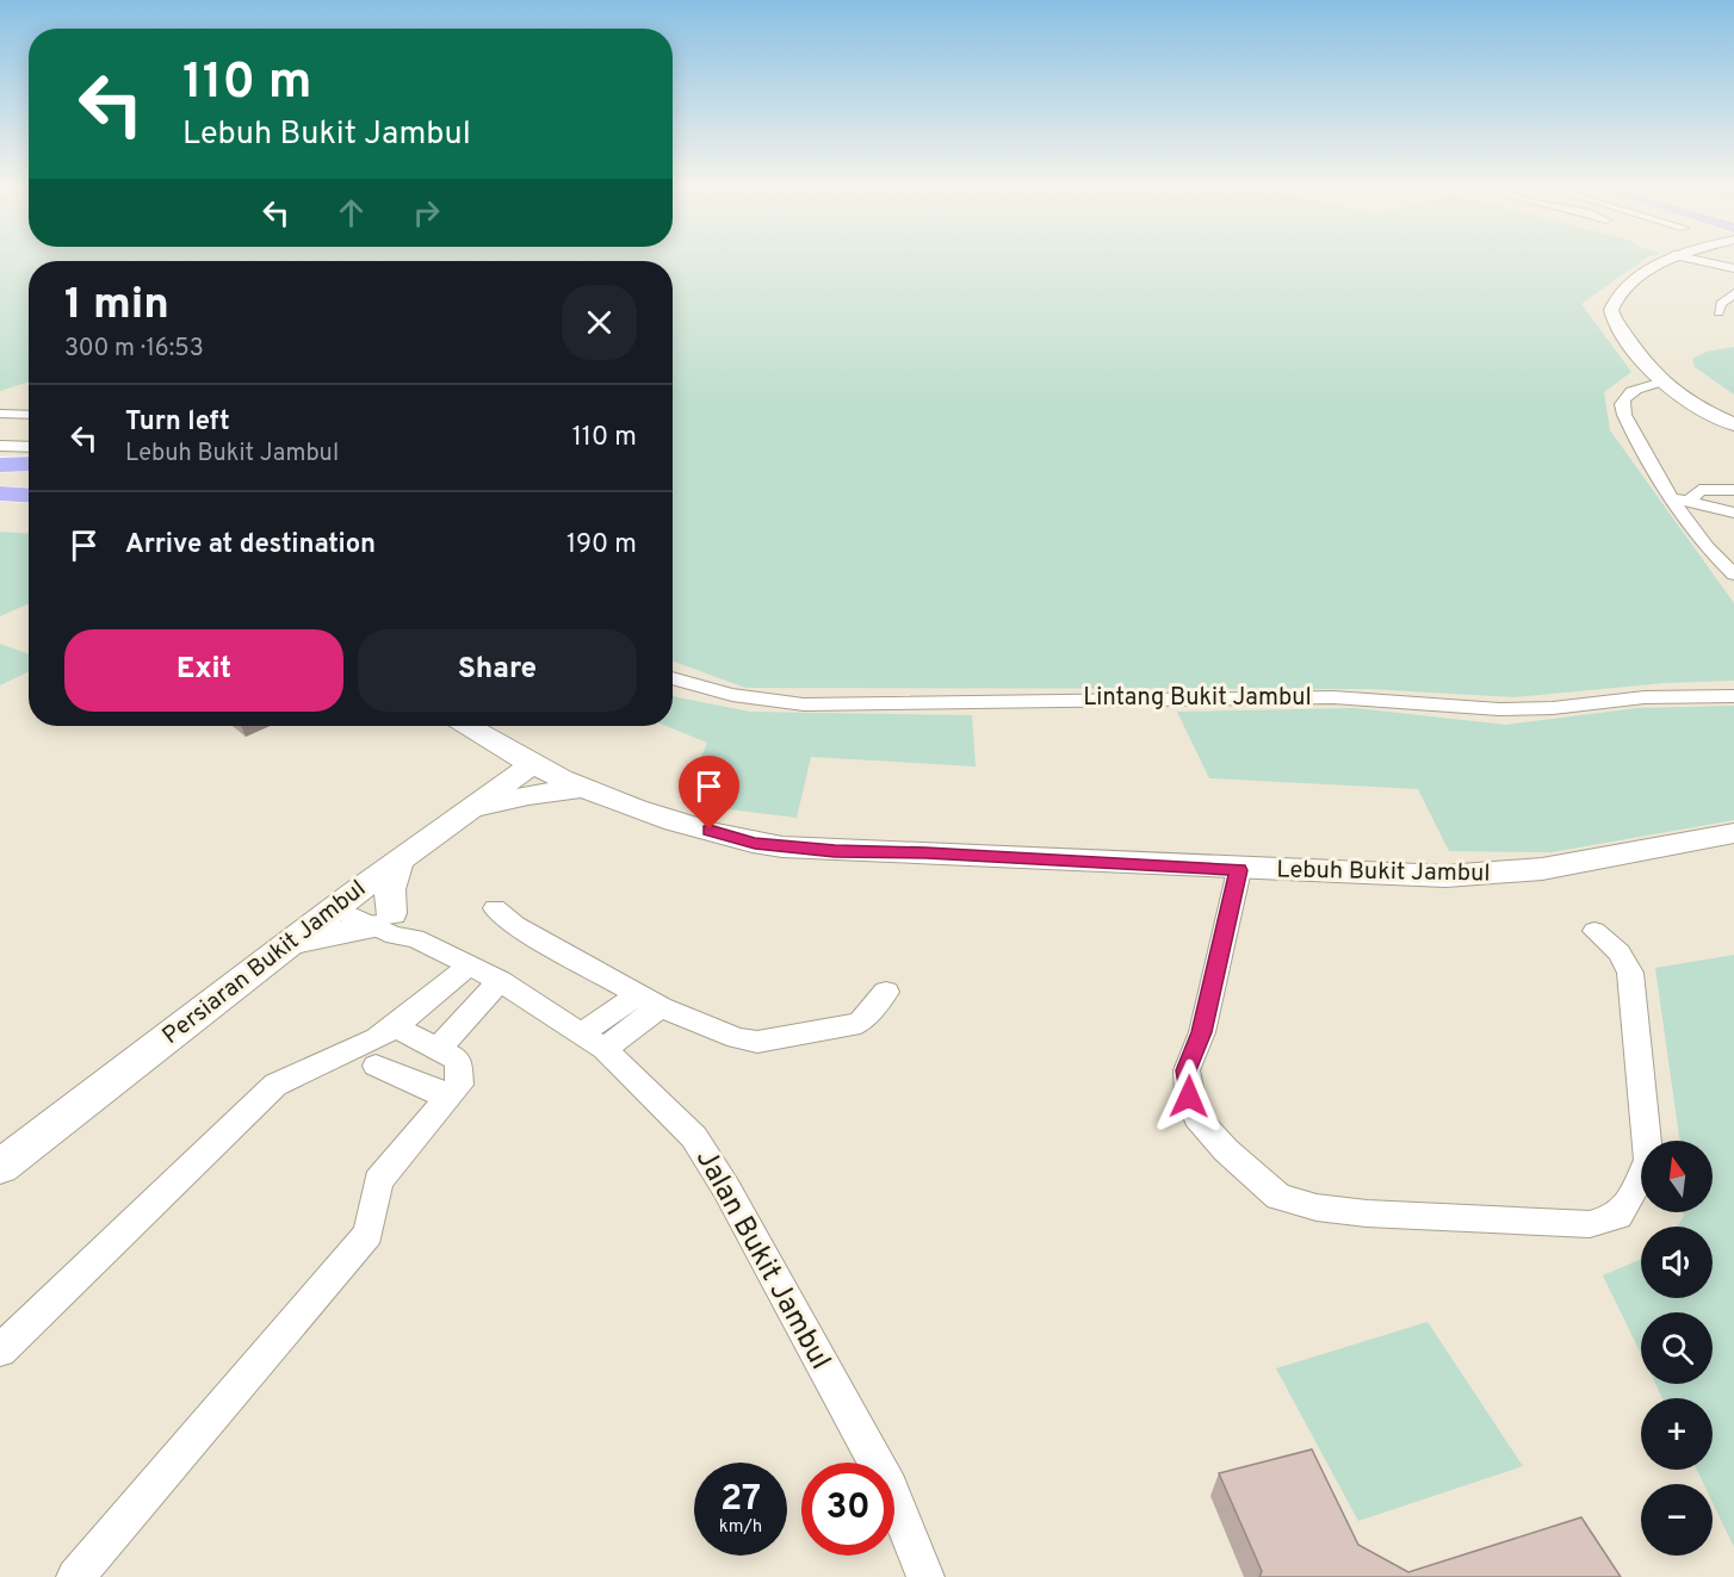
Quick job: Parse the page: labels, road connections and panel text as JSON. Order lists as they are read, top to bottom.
{
  "streets": {
    "main road": ["Lebuh Bukit Jambul", "Persiaran Bukit Jambul"],
    "street": ["Lintang Bukit Jambul", "Jalan Bukit Jambul"]
  },
  "crossings": [
    ["Lebuh Bukit Jambul", "Persiaran Bukit Jambul"],
    ["Persiaran Bukit Jambul", "Jalan Bukit Jambul"]
  ],
  "north": "top",
  "page": {
    "turn": ["110 m", "Lebuh Bukit Jambul"],
    "heading": ["1 min", "300 m · 16:53"],
    "list": [
      {
        "name": "Turn left",
        "note": "Lebuh Bukit Jambul",
        "value": "110 m"
      },
      {
        "name": "Arrive at destination",
        "value": "190 m"
      }
    ],
    "buttons": ["Exit", "Share"],
    "map_buttons": ["+", "−"],
    "speed": "27 km/h",
    "limit": "30"
  }
}
